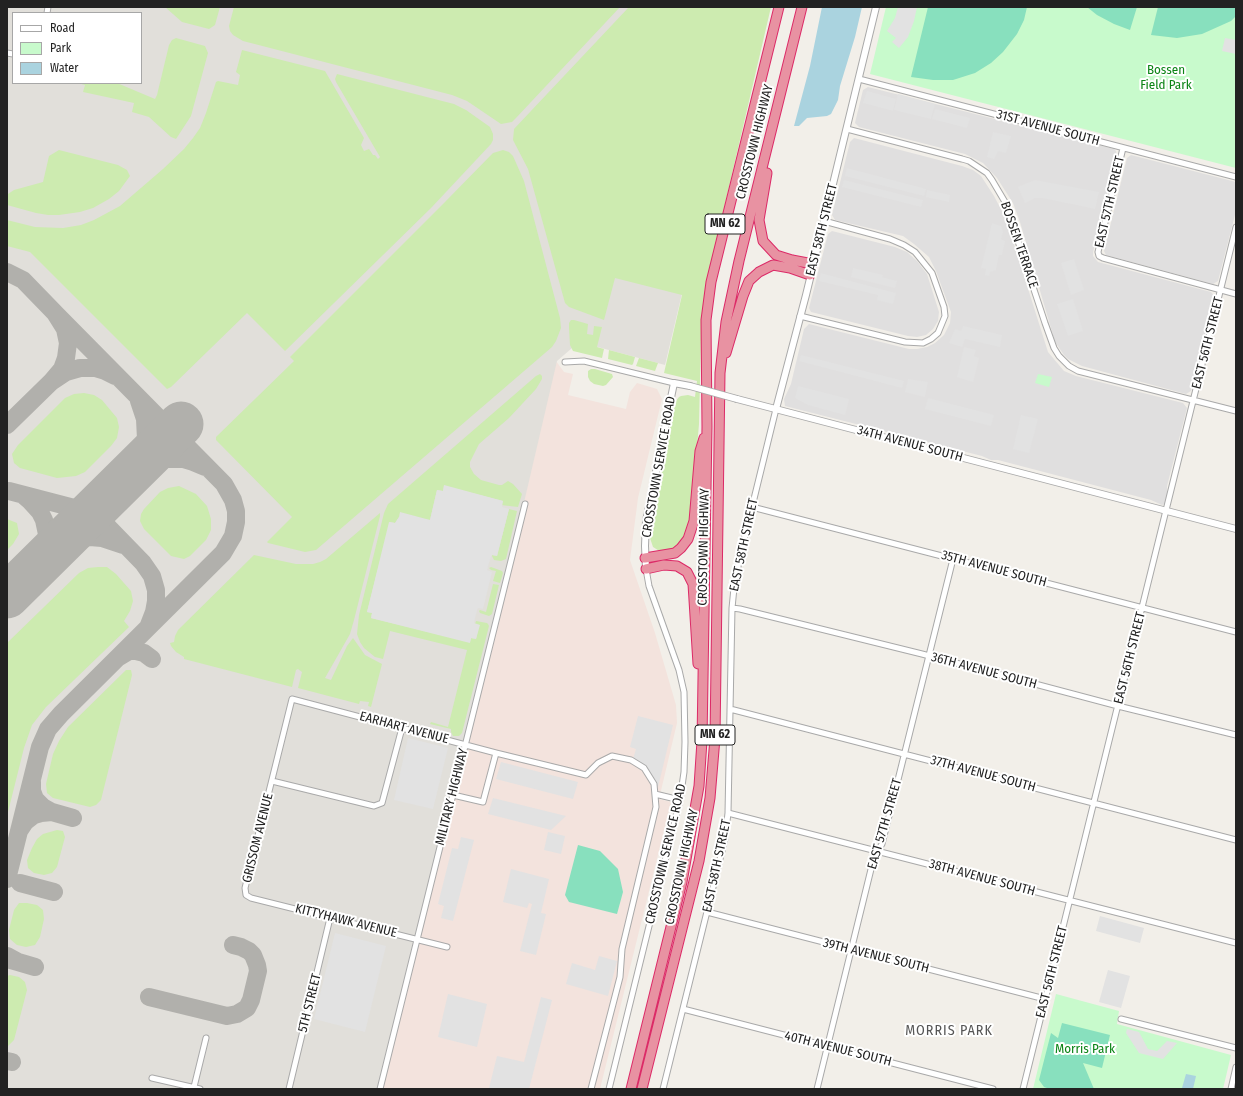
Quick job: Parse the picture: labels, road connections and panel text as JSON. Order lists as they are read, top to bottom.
{
  "streets": {
    "highway": ["CROSSTOWN HIGHWAY", "MN 62"],
    "street": [
      "31ST AVENUE SOUTH",
      "EAST 57TH STREET",
      "EAST 58TH STREET",
      "BOSSEN TERRACE",
      "EAST 56TH STREET",
      "34TH AVENUE SOUTH",
      "CROSSTOWN SERVICE ROAD",
      "35TH AVENUE SOUTH",
      "36TH AVENUE SOUTH",
      "EARHART AVENUE",
      "37TH AVENUE SOUTH",
      "MILITARY HIGHWAY",
      "GRISSOM AVENUE",
      "38TH AVENUE SOUTH",
      "KITTYHAWK AVENUE",
      "39TH AVENUE SOUTH",
      "5TH STREET",
      "40TH AVENUE SOUTH"
    ]
  },
  "crossings": [
    ["31ST AVENUE SOUTH", "EAST 57TH STREET"],
    ["31ST AVENUE SOUTH", "EAST 58TH STREET"],
    ["EAST 57TH STREET", "EAST 56TH STREET"],
    ["EAST 57TH STREET", "35TH AVENUE SOUTH"],
    ["EAST 57TH STREET", "36TH AVENUE SOUTH"],
    ["EAST 57TH STREET", "37TH AVENUE SOUTH"],
    ["EAST 57TH STREET", "38TH AVENUE SOUTH"],
    ["EAST 57TH STREET", "39TH AVENUE SOUTH"],
    ["EAST 57TH STREET", "40TH AVENUE SOUTH"],
    ["EAST 58TH STREET", "BOSSEN TERRACE"],
    ["EAST 58TH STREET", "34TH AVENUE SOUTH"],
    ["EAST 58TH STREET", "35TH AVENUE SOUTH"],
    ["EAST 58TH STREET", "36TH AVENUE SOUTH"],
    ["EAST 58TH STREET", "37TH AVENUE SOUTH"],
    ["EAST 58TH STREET", "38TH AVENUE SOUTH"],
    ["EAST 58TH STREET", "39TH AVENUE SOUTH"],
    ["EAST 58TH STREET", "40TH AVENUE SOUTH"],
    ["BOSSEN TERRACE", "EAST 56TH STREET"],
    ["EAST 56TH STREET", "34TH AVENUE SOUTH"],
    ["EAST 56TH STREET", "35TH AVENUE SOUTH"],
    ["EAST 56TH STREET", "36TH AVENUE SOUTH"],
    ["EAST 56TH STREET", "37TH AVENUE SOUTH"],
    ["EAST 56TH STREET", "38TH AVENUE SOUTH"],
    ["EAST 56TH STREET", "39TH AVENUE SOUTH"],
    ["34TH AVENUE SOUTH", "CROSSTOWN SERVICE ROAD"],
    ["EARHART AVENUE", "MILITARY HIGHWAY"],
    ["EARHART AVENUE", "GRISSOM AVENUE"],
    ["MILITARY HIGHWAY", "KITTYHAWK AVENUE"],
    ["GRISSOM AVENUE", "KITTYHAWK AVENUE"],
    ["KITTYHAWK AVENUE", "5TH STREET"]
  ],
  "districts": ["MORRIS PARK"],
  "parks": ["Bossen Field Park", "Morris Park"],
  "legend": ["Road", "Park", "Water"]
}
